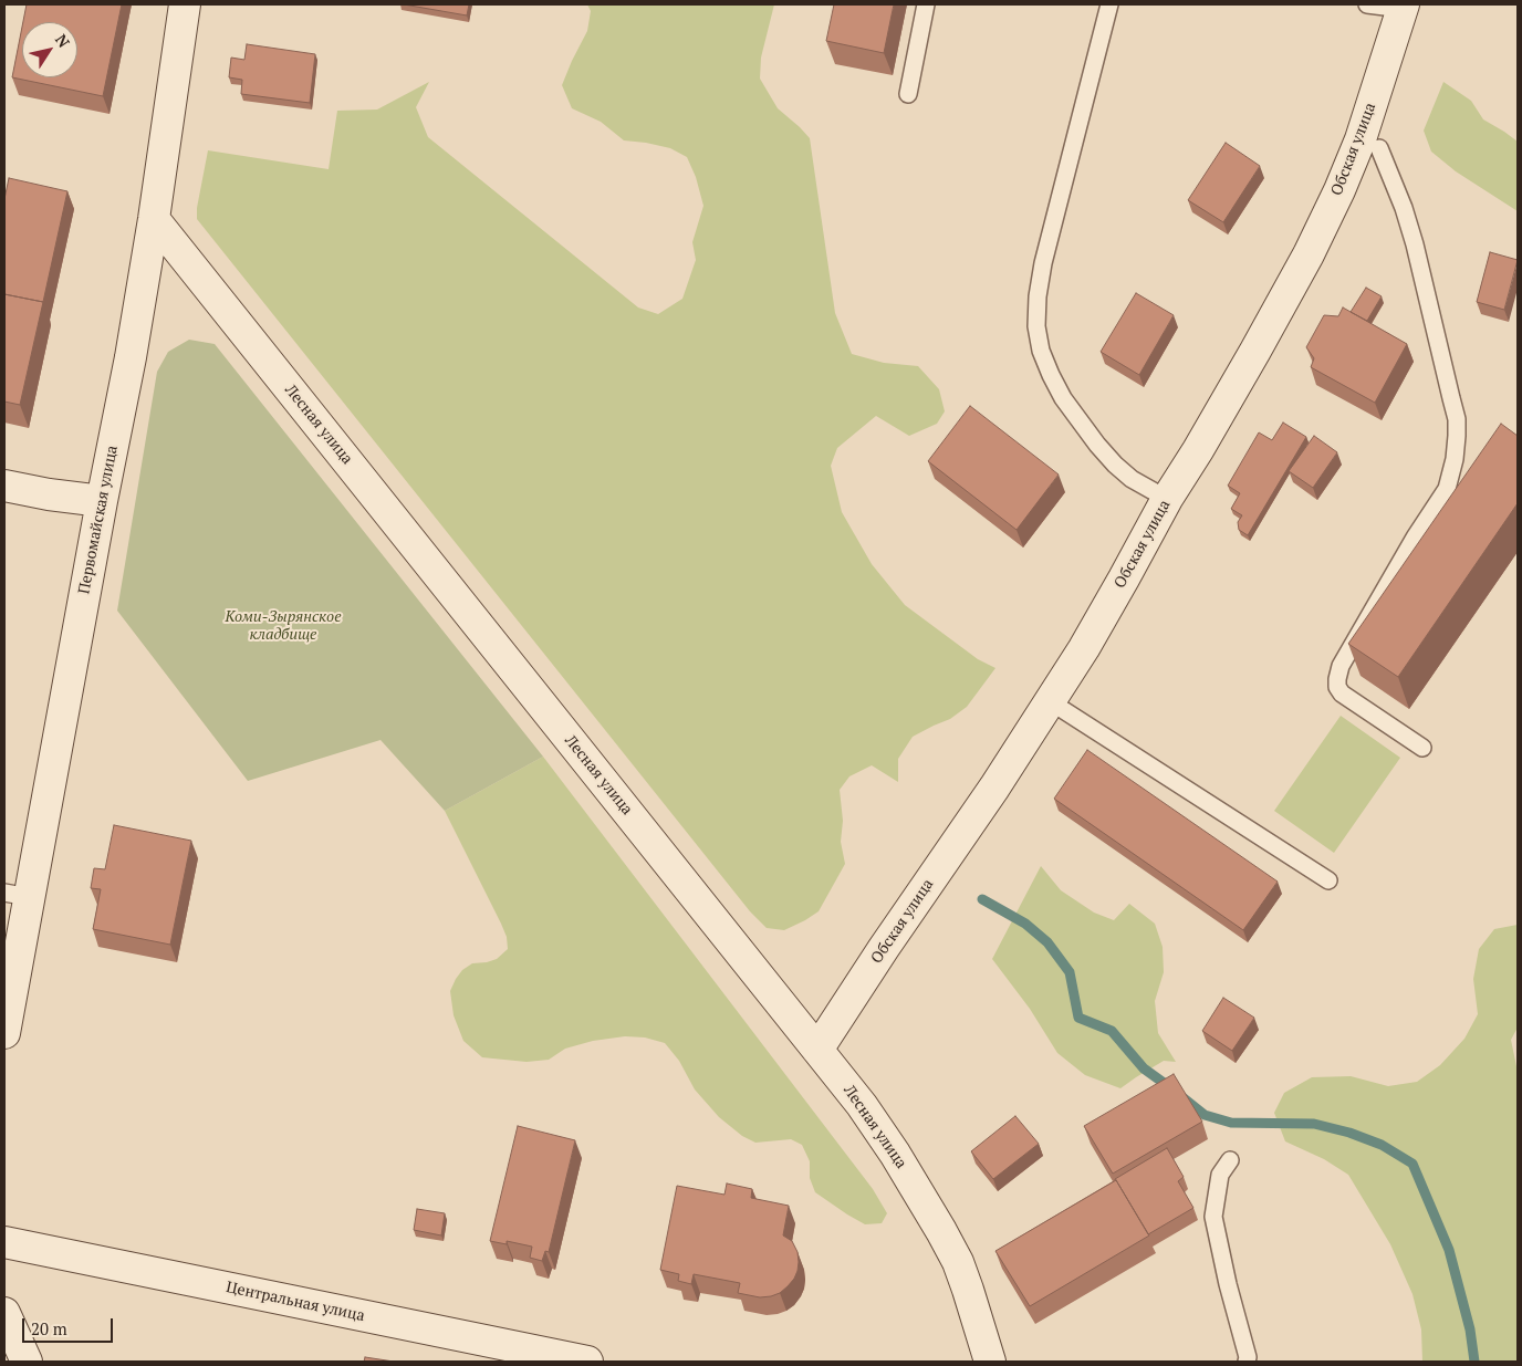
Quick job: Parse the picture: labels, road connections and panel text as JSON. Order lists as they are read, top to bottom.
{
  "streets": {
    "street": [
      "Обская улица",
      "Лесная улица",
      "Первомайская улица",
      "Центральная улица"
    ]
  },
  "crossings": [
    ["Обская улица", "Лесная улица"],
    ["Лесная улица", "Первомайская улица"]
  ],
  "parks": ["Коми-Зырянское кладбище"],
  "scale_bar": "20 m",
  "north": "top right"
}
